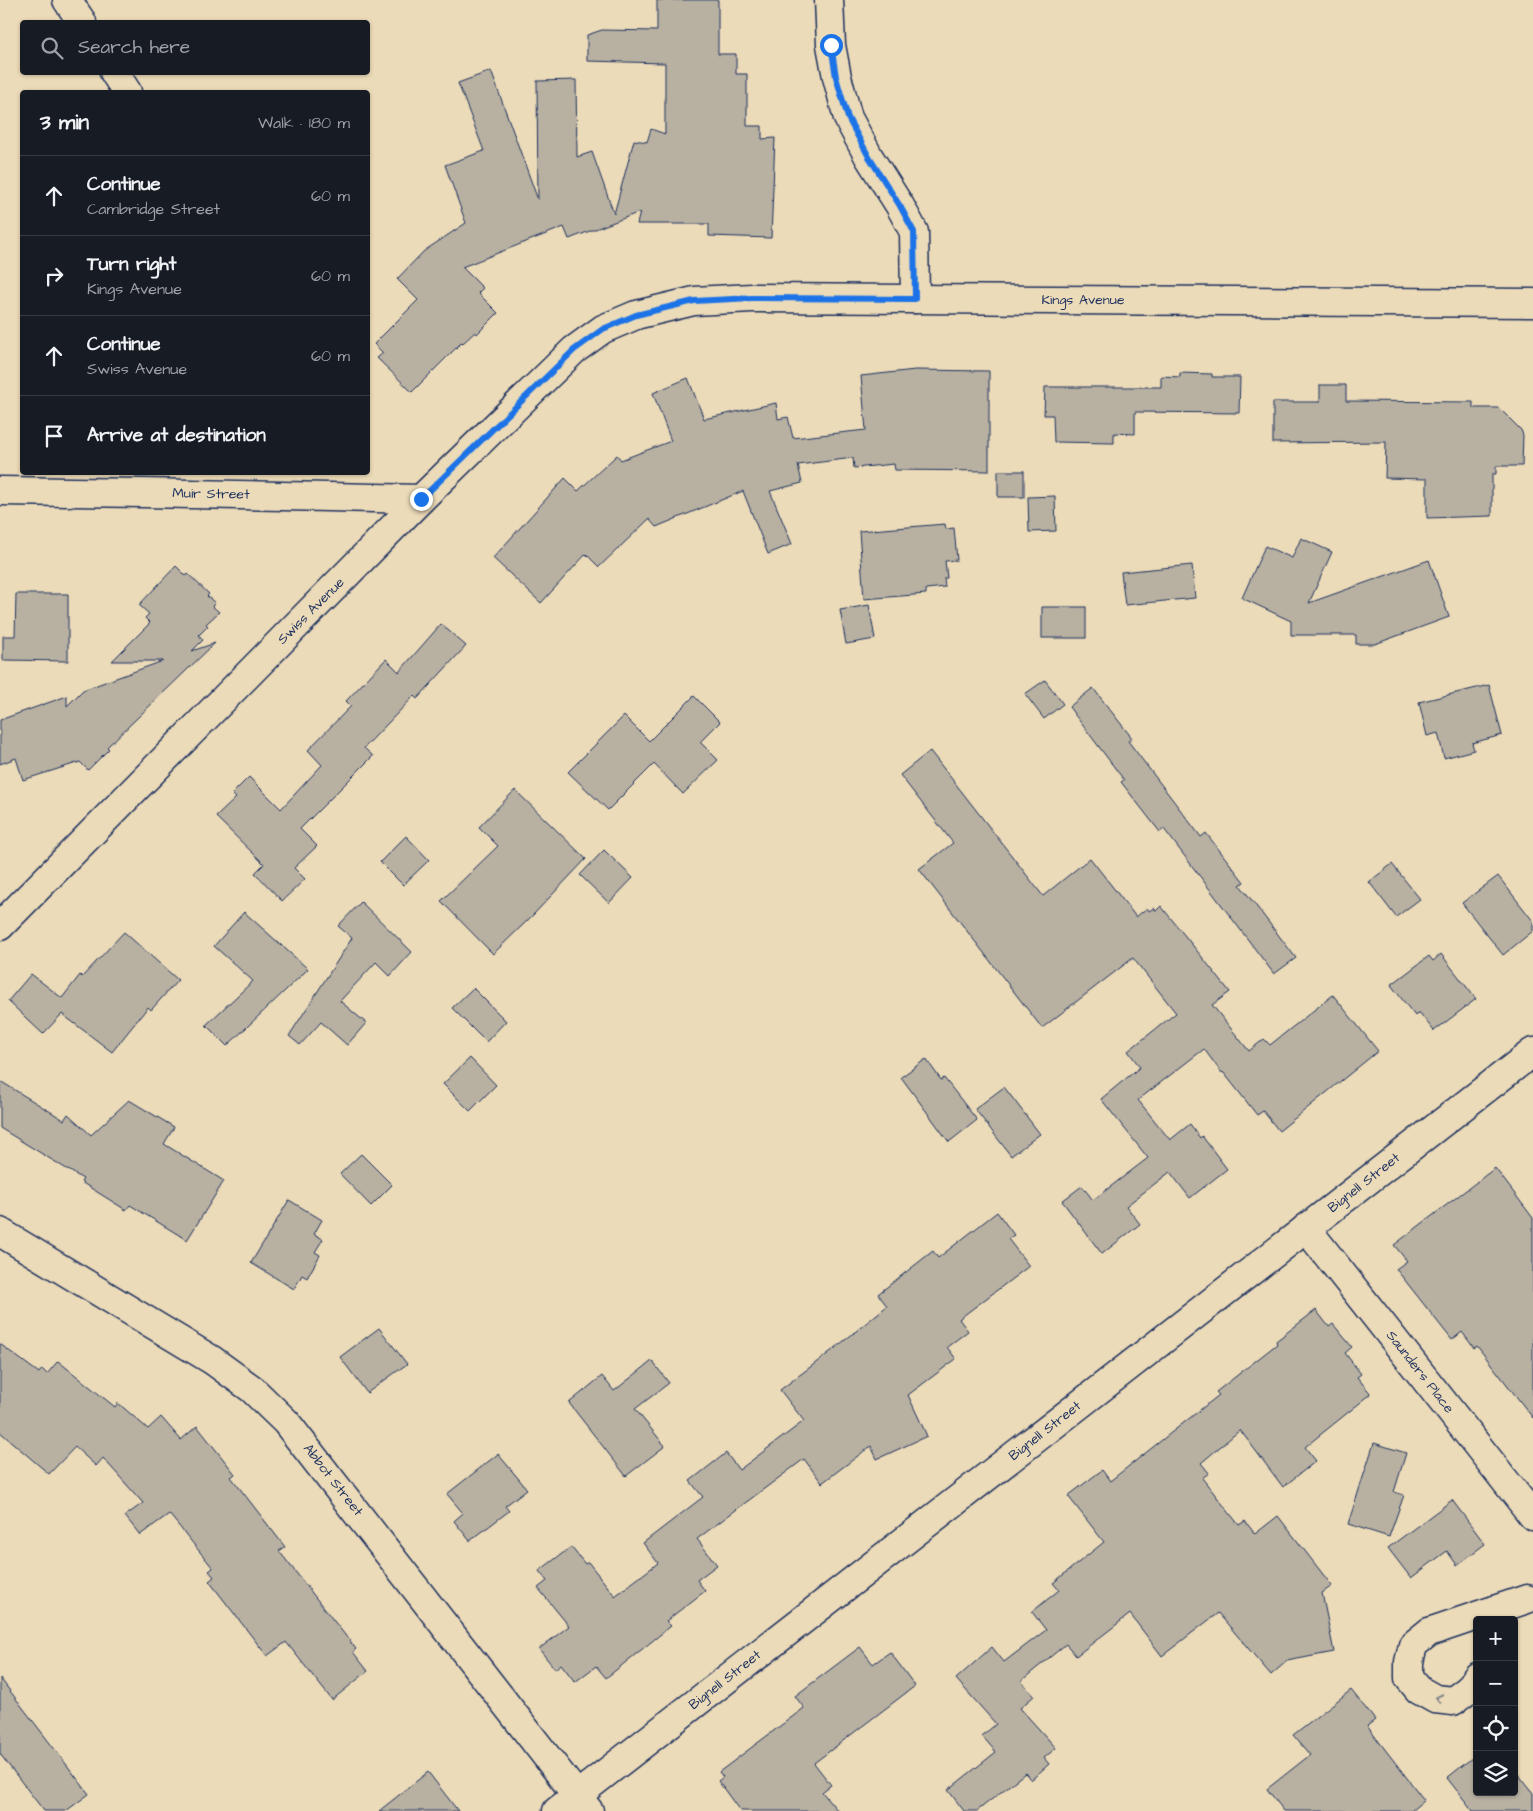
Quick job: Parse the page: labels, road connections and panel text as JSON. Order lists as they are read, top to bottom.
{
  "streets": {
    "street": [
      "Kings Avenue",
      "Muir Street",
      "Swiss Avenue",
      "Bignell Street",
      "Saunders Place",
      "Abbot Street"
    ]
  },
  "crossings": [
    ["Kings Avenue", "Swiss Avenue"],
    ["Muir Street", "Swiss Avenue"],
    ["Bignell Street", "Saunders Place"],
    ["Bignell Street", "Abbot Street"]
  ],
  "page": {
    "search": "Search here",
    "heading": ["3 min", "Walk · 180 m"],
    "list": [
      ["Continue", "Cambridge Street", "60 m"],
      ["Turn right", "Kings Avenue", "60 m"],
      ["Continue", "Swiss Avenue", "60 m"],
      "Arrive at destination"
    ],
    "map_buttons": ["+", "−"]
  }
}
